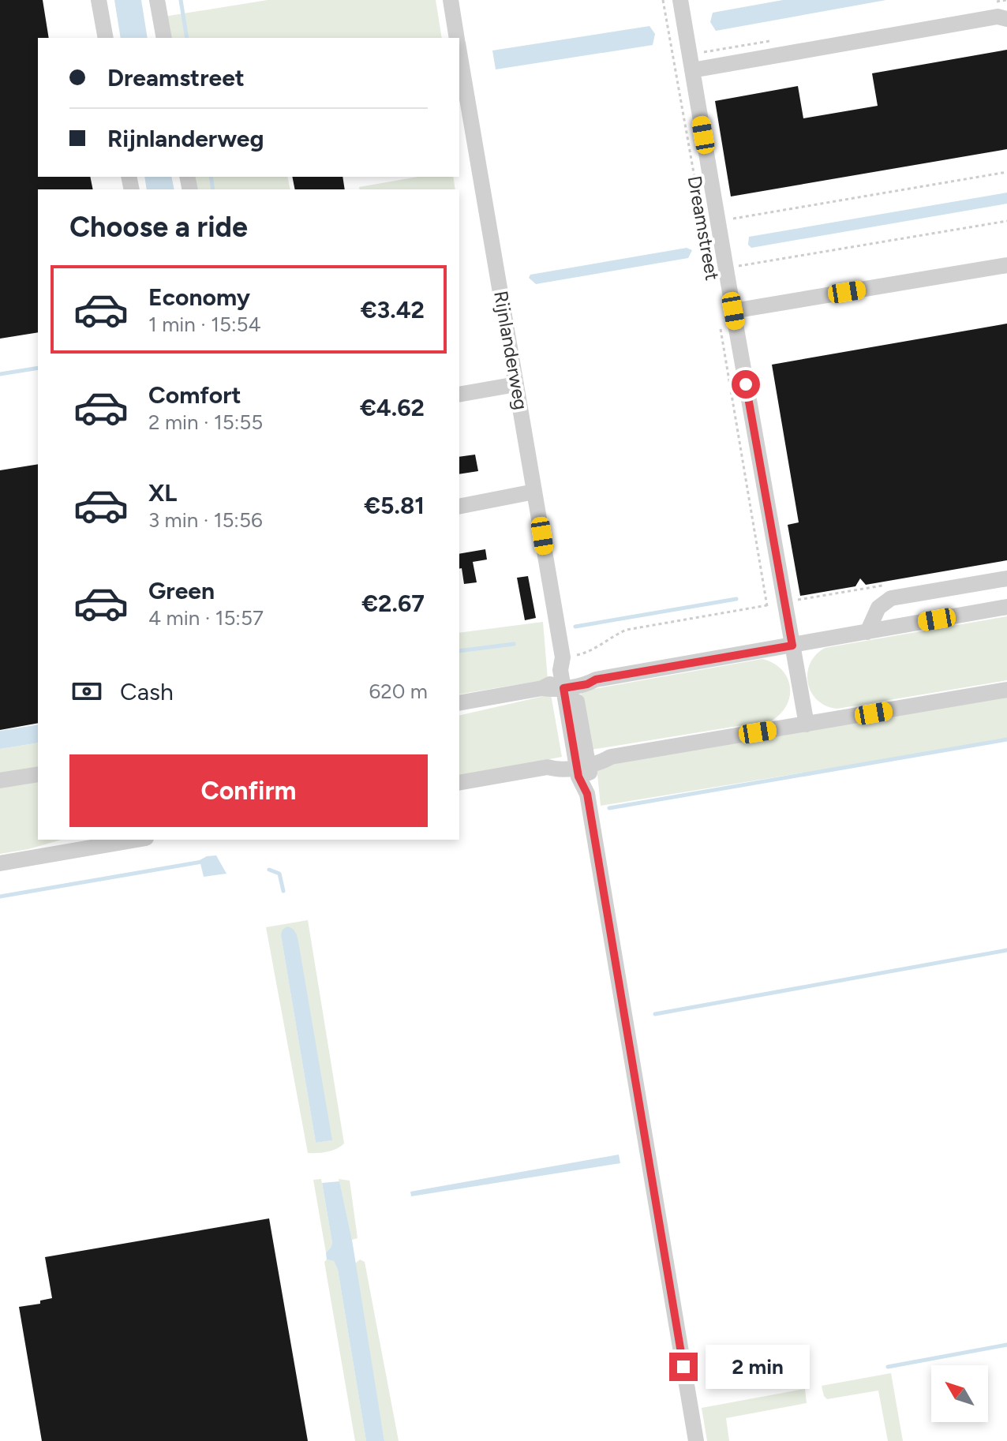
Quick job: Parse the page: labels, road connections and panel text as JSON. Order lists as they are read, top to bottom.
{
  "streets": {
    "street": ["Dreamstreet", "Rijnlanderweg"]
  },
  "north": "top left",
  "page": {
    "banner": ["Dreamstreet", "Rijnlanderweg"],
    "heading": "Choose a ride",
    "list": [
      {
        "name": "Economy",
        "note": "1 min · 15:54",
        "value": "€3.42"
      },
      {
        "name": "Comfort",
        "note": "2 min · 15:55",
        "value": "€4.62"
      },
      {
        "name": "XL",
        "note": "3 min · 15:56",
        "value": "€5.81"
      },
      {
        "name": "Green",
        "note": "4 min · 15:57",
        "value": "€2.67"
      }
    ],
    "pay": ["Cash", "620 m"],
    "buttons": "Confirm",
    "bubble": "2 min"
  }
}
